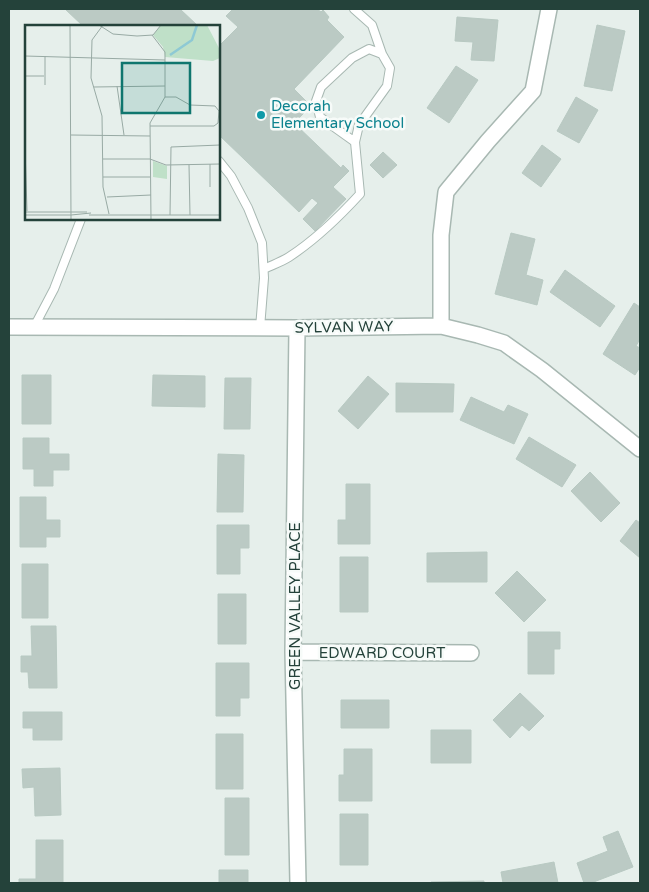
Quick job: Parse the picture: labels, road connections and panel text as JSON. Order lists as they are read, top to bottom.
{
  "streets": {
    "street": ["SYLVAN WAY", "GREEN VALLEY PLACE", "EDWARD COURT"]
  },
  "crossings": [
    ["SYLVAN WAY", "GREEN VALLEY PLACE"],
    ["GREEN VALLEY PLACE", "EDWARD COURT"]
  ],
  "places": ["Decorah Elementary School"]
}
